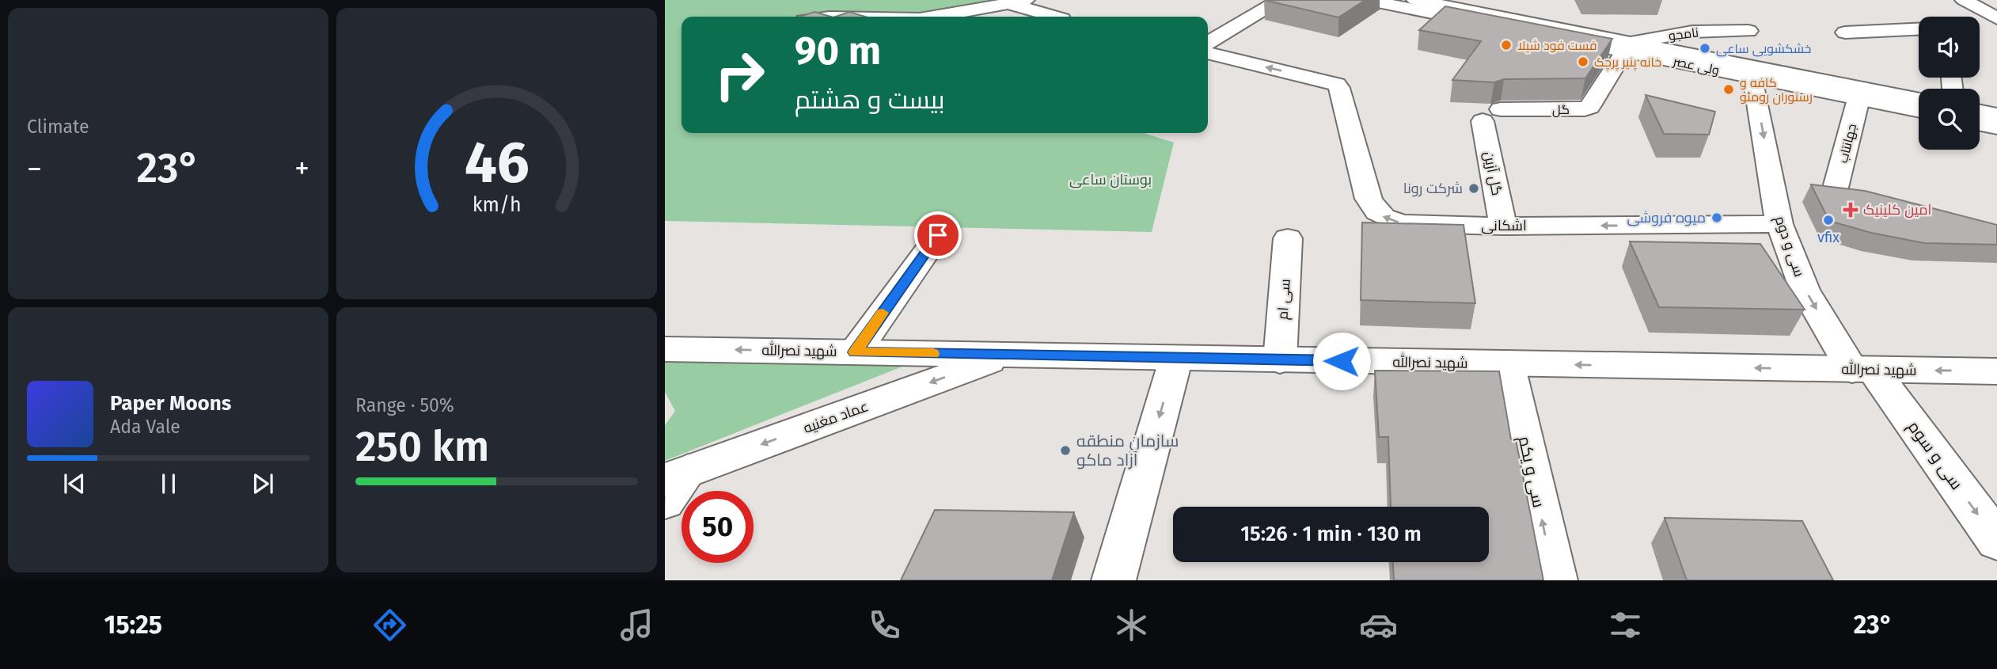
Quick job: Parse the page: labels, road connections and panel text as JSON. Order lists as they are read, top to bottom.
{
  "streets": {
    "street": [
      "نامجو",
      "ولی عصر",
      "گل",
      "جهانتاب",
      "گل آزین",
      "اشکانی",
      "سی و دوم",
      "سی ام",
      "شهید نصرالله",
      "عماد مغنیه",
      "سی و سوم",
      "سی و یکم"
    ]
  },
  "crossings": [
    ["نامجو", "ولی عصر"],
    ["نامجو", "گل"],
    ["ولی عصر", "گل"],
    ["ولی عصر", "جهانتاب"],
    ["ولی عصر", "سی و دوم"],
    ["گل", "گل آزین"],
    ["گل آزین", "اشکانی"],
    ["اشکانی", "سی و دوم"],
    ["سی و دوم", "شهید نصرالله"],
    ["سی و دوم", "سی و سوم"],
    ["سی ام", "شهید نصرالله"],
    ["شهید نصرالله", "عماد مغنیه"],
    ["شهید نصرالله", "سی و سوم"],
    ["شهید نصرالله", "سی و یکم"]
  ],
  "one_way": [
    "سی و دوم",
    "شهید نصرالله",
    "عماد مغنیه",
    "سی و سوم",
    "سی و یکم"
  ],
  "parks": ["بوستان ساعی"],
  "places": {
    "other": [
      "فست فود شیلا",
      "خشکشویی ساعی",
      "خانه پنیر پرچک",
      "کافه و رستوران رومئو",
      "شرکت رونا",
      "میوه فروشی",
      "vfix",
      "سازمان منطقه آزاد ماکو"
    ],
    "health": ["امین کلینیک"]
  },
  "page": {
    "tile": [
      "Climate",
      ["Range · 50%", "250 km"]
    ],
    "turn": ["90 m", "بیست و هشتم"],
    "heat": ["−", "23°", "+"],
    "song": ["Paper Moons", "Ada Vale"],
    "limit": "50",
    "trip": "15:26 · 1 min · 130 m",
    "tabs": ["15:25", "23°"],
    "gauge": ["46", "km/h"]
  }
}
